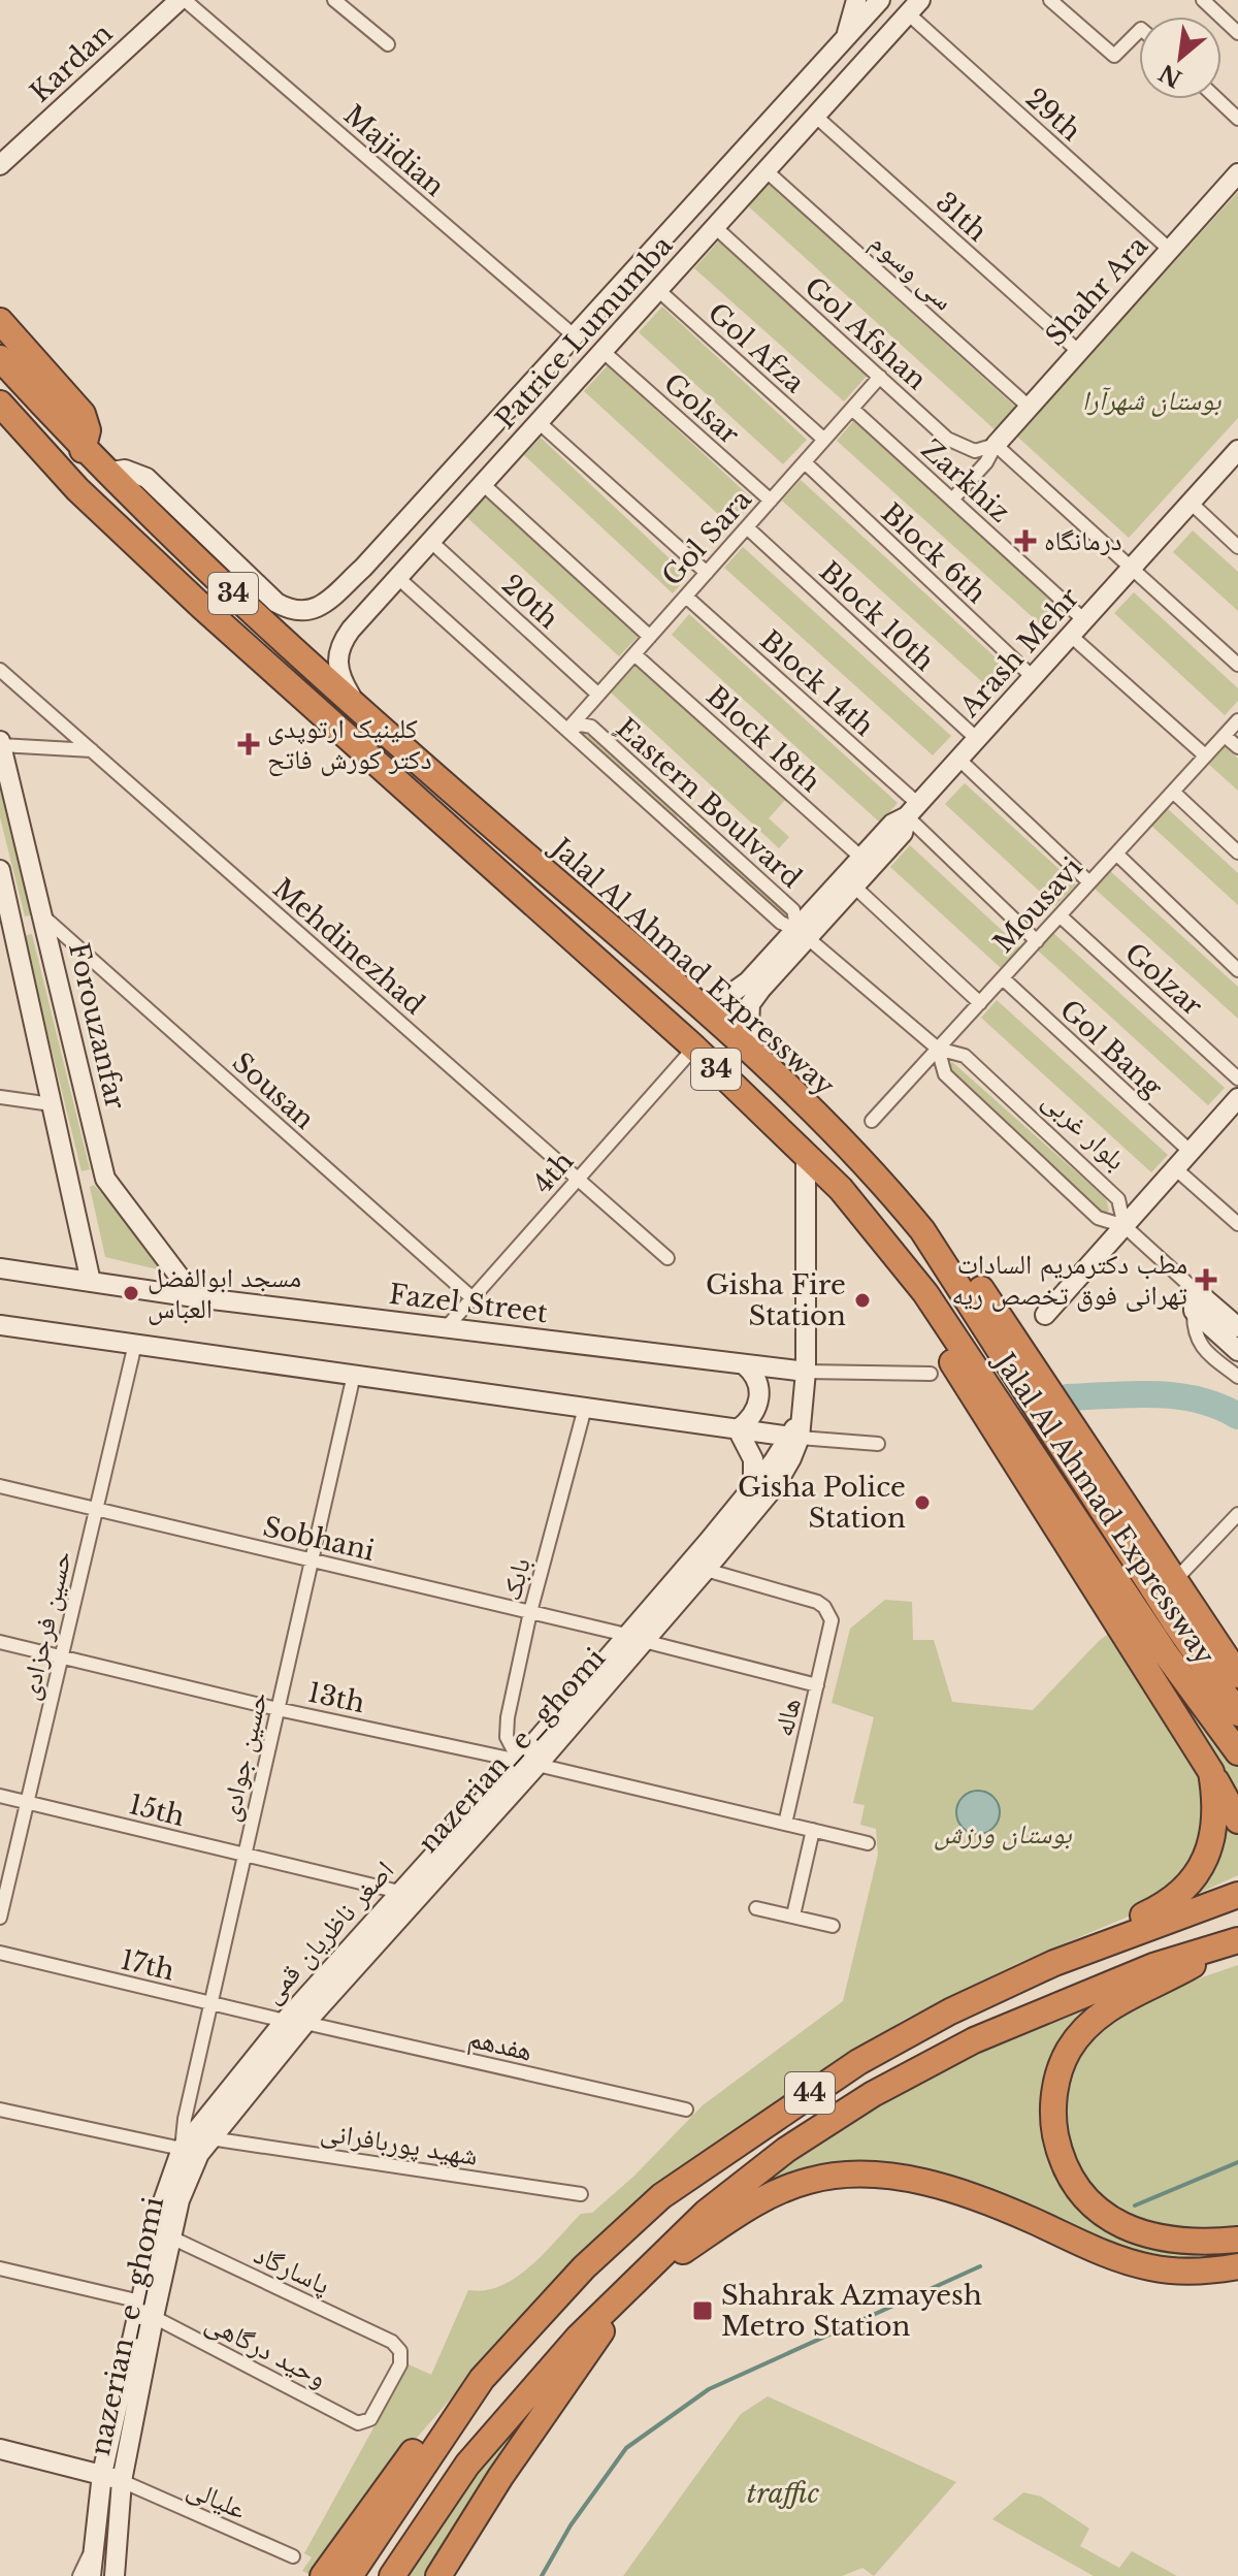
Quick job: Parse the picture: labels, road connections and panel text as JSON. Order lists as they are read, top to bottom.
{
  "streets": {
    "highway": ["34", "Jalal Al Ahmad Expressway", "44"],
    "street": [
      "Kardan",
      "29th",
      "Majidian",
      "31th",
      "سی وسوم",
      "Shahr Ara",
      "Patrice Lumumba",
      "Gol Afshan",
      "Gol Afza",
      "Golsar",
      "Zarkhiz",
      "Gol Sara",
      "Block 6th",
      "20th",
      "Block 10th",
      "Arash Mehr",
      "Block 14th",
      "Block 18th",
      "ٍEastern Boulvard",
      "Mousavi",
      "Mehdinezhad",
      "Golzar",
      "Forouzanfar",
      "Gol Bang",
      "Sousan",
      "بلوار غربی",
      "4th",
      "Fazel Street",
      "Sobhani",
      "بابک",
      "حسین فرحزادی",
      "13th",
      "هاله",
      "nazerian_e_ghomi",
      "حسین جوادی",
      "15th",
      "اصغر ناظریان قمی",
      "17th",
      "هفدهم",
      "شهید پوربافرانی",
      "پاسارگاد",
      "وحید درگاهی",
      "علیالی"
    ]
  },
  "crossings": [
    ["Kardan", "Majidian"],
    ["29th", "Shahr Ara"],
    ["29th", "Patrice Lumumba"],
    ["31th", "Shahr Ara"],
    ["31th", "Patrice Lumumba"],
    ["سی وسوم", "Shahr Ara"],
    ["سی وسوم", "Patrice Lumumba"],
    ["Shahr Ara", "Gol Afshan"],
    ["Patrice Lumumba", "Gol Afshan"],
    ["Patrice Lumumba", "Gol Afza"],
    ["Patrice Lumumba", "Golsar"],
    ["Patrice Lumumba", "20th"],
    ["Patrice Lumumba", "ٍEastern Boulvard"],
    ["Patrice Lumumba", "Jalal Al Ahmad Expressway"],
    ["Gol Afshan", "Gol Sara"],
    ["Gol Afza", "Gol Sara"],
    ["Golsar", "Gol Sara"],
    ["Zarkhiz", "Gol Sara"],
    ["Zarkhiz", "Arash Mehr"],
    ["Gol Sara", "Block 6th"],
    ["Gol Sara", "20th"],
    ["Gol Sara", "Block 10th"],
    ["Gol Sara", "Block 14th"],
    ["Gol Sara", "Block 18th"],
    ["Gol Sara", "ٍEastern Boulvard"],
    ["Block 6th", "Arash Mehr"],
    ["34", "Jalal Al Ahmad Expressway"],
    ["Block 10th", "Arash Mehr"],
    ["Arash Mehr", "Block 14th"],
    ["Arash Mehr", "Block 18th"],
    ["Arash Mehr", "ٍEastern Boulvard"],
    ["Arash Mehr", "Jalal Al Ahmad Expressway"],
    ["Block 14th", "Mousavi"],
    ["ٍEastern Boulvard", "Mousavi"],
    ["ٍEastern Boulvard", "بلوار غربی"],
    ["Mousavi", "Golzar"],
    ["Mousavi", "Gol Bang"],
    ["Mousavi", "بلوار غربی"],
    ["Mehdinezhad", "4th"],
    ["Jalal Al Ahmad Expressway", "4th"],
    ["Forouzanfar", "Sousan"],
    ["Forouzanfar", "Fazel Street"],
    ["Sousan", "4th"],
    ["4th", "Fazel Street"],
    ["Sobhani", "بابک"],
    ["Sobhani", "حسین فرحزادی"],
    ["Sobhani", "هاله"],
    ["Sobhani", "nazerian_e_ghomi"],
    ["Sobhani", "حسین جوادی"],
    ["Sobhani", "اصغر ناظریان قمی"],
    ["بابک", "13th"],
    ["بابک", "اصغر ناظریان قمی"],
    ["حسین فرحزادی", "13th"],
    ["حسین فرحزادی", "15th"],
    ["13th", "هاله"],
    ["13th", "حسین جوادی"],
    ["13th", "اصغر ناظریان قمی"],
    ["هاله", "nazerian_e_ghomi"],
    ["nazerian_e_ghomi", "15th"],
    ["nazerian_e_ghomi", "اصغر ناظریان قمی"],
    ["nazerian_e_ghomi", "هفدهم"],
    ["nazerian_e_ghomi", "شهید پوربافرانی"],
    ["nazerian_e_ghomi", "پاسارگاد"],
    ["nazerian_e_ghomi", "وحید درگاهی"],
    ["nazerian_e_ghomi", "علیالی"],
    ["حسین جوادی", "15th"],
    ["حسین جوادی", "اصغر ناظریان قمی"],
    ["حسین جوادی", "17th"],
    ["15th", "اصغر ناظریان قمی"],
    ["اصغر ناظریان قمی", "17th"],
    ["اصغر ناظریان قمی", "پاسارگاد"],
    ["پاسارگاد", "وحید درگاهی"]
  ],
  "parks": ["بوستان شهرآرا", "بوستان ورزش", "traffic"],
  "places": {
    "health": ["درمانگاه", "کلینیک ارتوپدی دکتر کورش فاتح", "مطب دكترمريم السادات تهرانی فوق تخصص ریه"],
    "other": ["مسجد ابوالفضل العباس", "Gisha Fire Station", "Gisha Police Station"],
    "transit": ["Shahrak Azmayesh Metro Station"]
  },
  "north": "bottom left"
}
